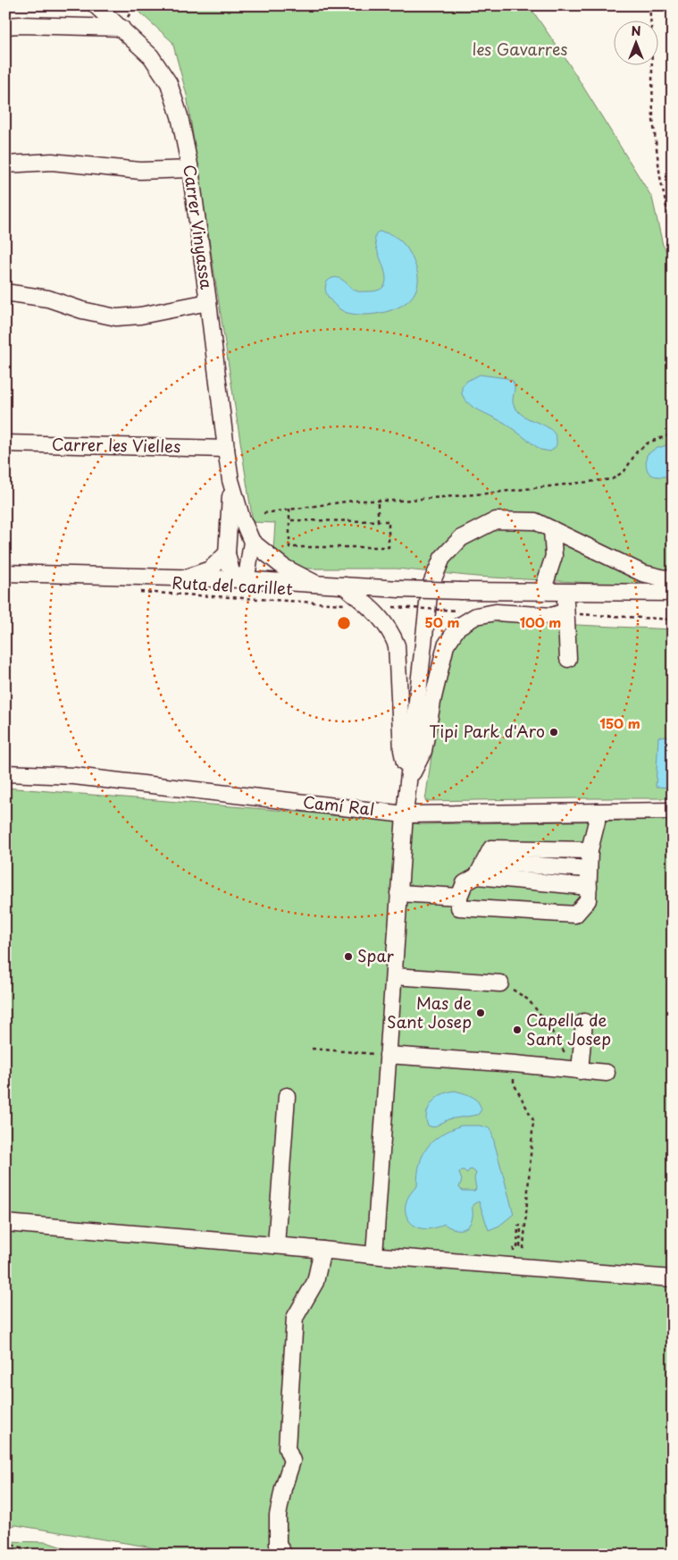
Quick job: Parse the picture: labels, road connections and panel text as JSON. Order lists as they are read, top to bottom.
{
  "streets": {
    "street": ["Carrer Vinyassa", "Carrer les Vielles", "Camí Ral"],
    "path": ["Ruta del carillet"]
  },
  "crossings": [
    ["Carrer Vinyassa", "Carrer les Vielles"]
  ],
  "parks": ["les Gavarres"],
  "places": [
    "Tipi Park d'Aro",
    "Spar",
    "Mas de Sant Josep",
    "Capella de Sant Josep"
  ],
  "north": "top",
  "rings": ["50 m", "100 m", "150 m"]
}
